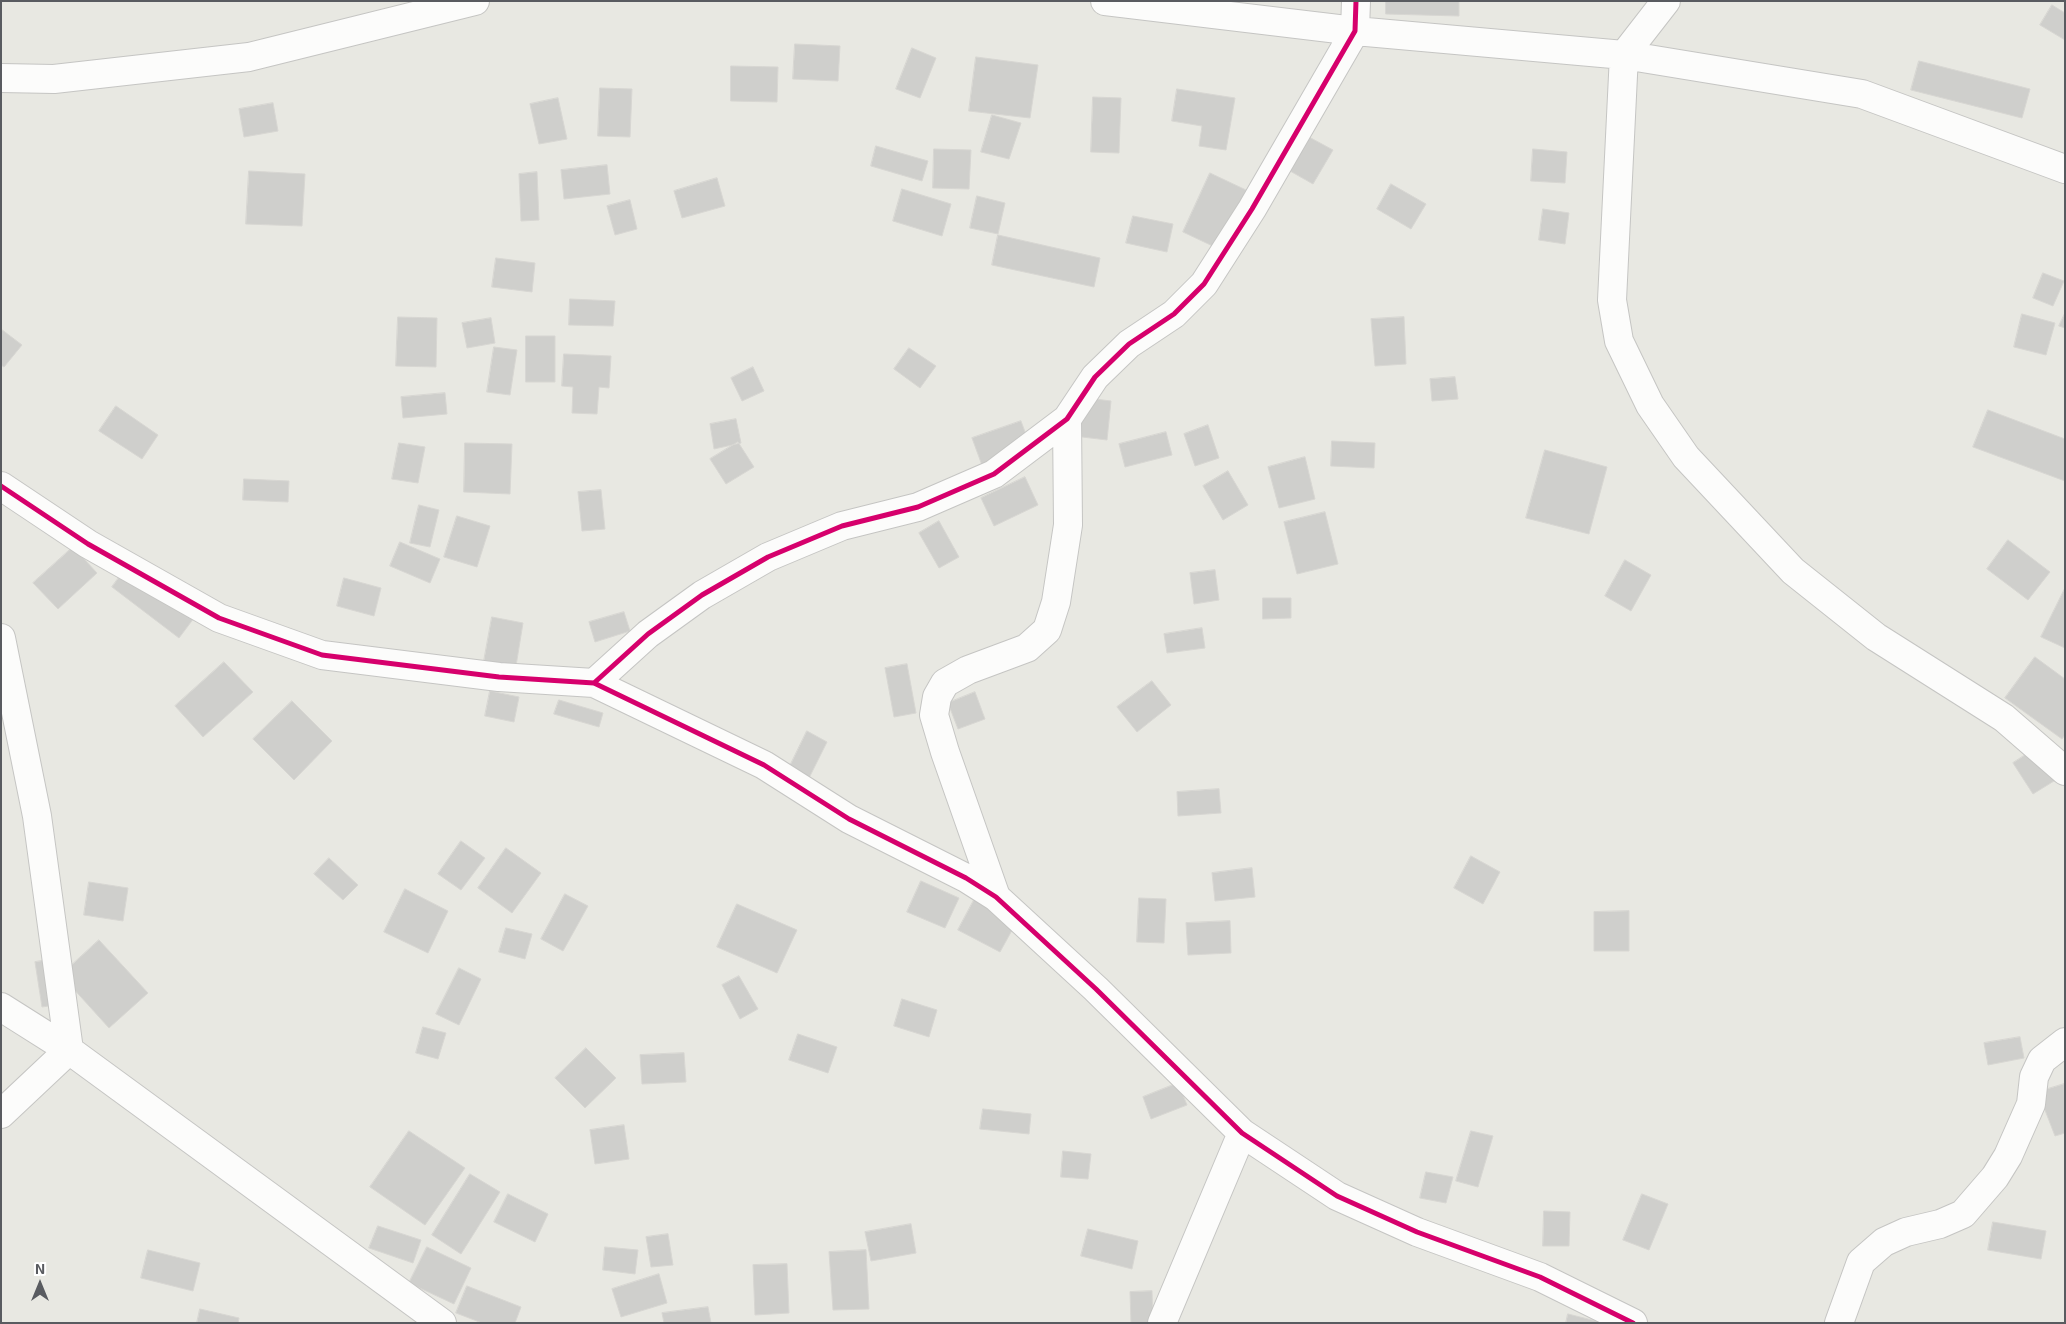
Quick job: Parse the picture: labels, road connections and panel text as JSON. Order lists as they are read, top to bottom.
{
  "north": "top"
}
